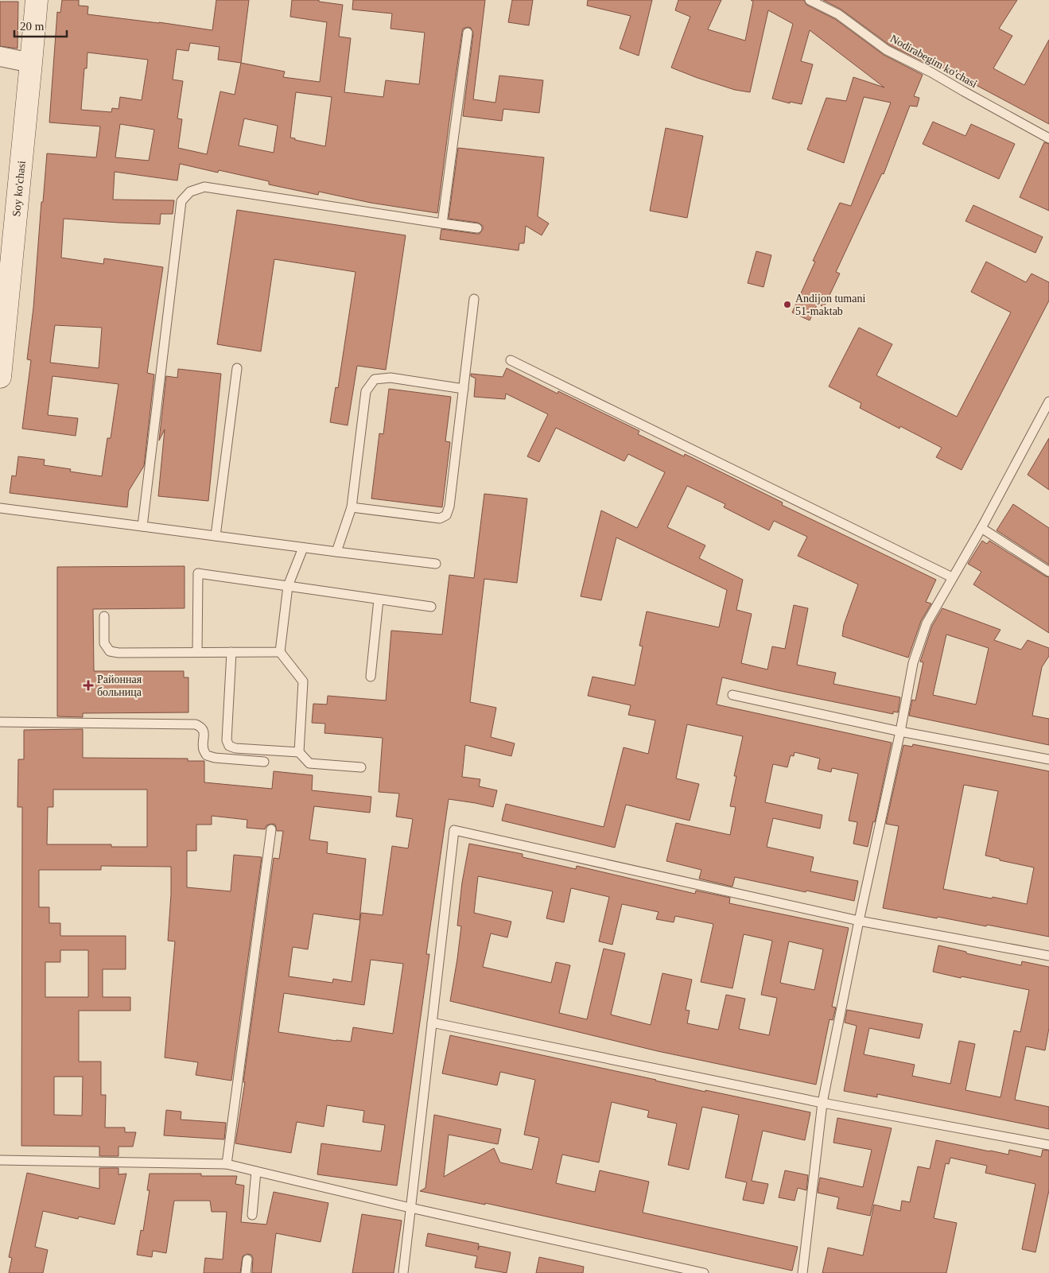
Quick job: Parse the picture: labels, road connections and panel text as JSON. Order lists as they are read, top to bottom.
{
  "streets": {
    "main road": ["Soy ko'chasi"],
    "lane": ["Nodirabegim ko'chasi"]
  },
  "places": {
    "other": ["Andijon tumani 51-maktab"],
    "health": ["Районная больница"]
  },
  "scale_bar": "20 m"
}
